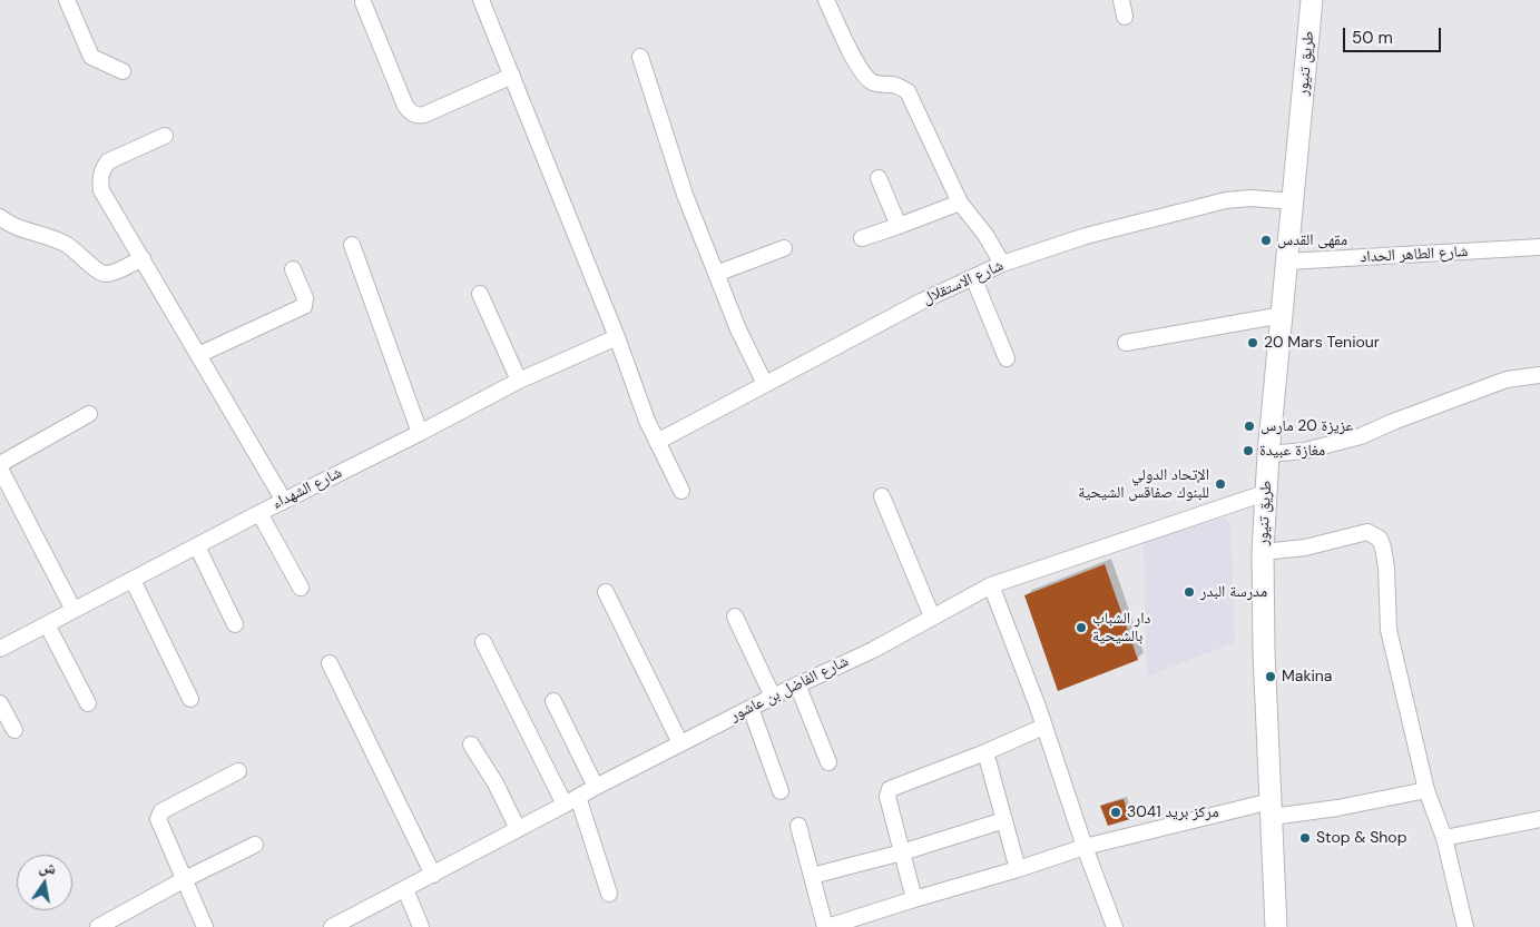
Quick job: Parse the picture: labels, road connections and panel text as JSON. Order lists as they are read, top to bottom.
{
  "streets": {
    "main road": ["طريق تنيور"],
    "street": [
      "شارع الطاهر الحداد",
      "شارع الاستقلال",
      "شارع الشهداء",
      "شارع الفاضل بن عاشور"
    ]
  },
  "crossings": [
    ["طريق تنيور", "شارع الطاهر الحداد"],
    ["طريق تنيور", "شارع الاستقلال"],
    ["طريق تنيور", "شارع الفاضل بن عاشور"]
  ],
  "places": [
    "مقهى القدس",
    "20 Mars Teniour",
    "عزيزة 20 مارس",
    "مغازة عبيدة",
    "الإتحاد الدولي للبنوك صفاقس الشيحية",
    "مدرسة البدر",
    "دار الشباب بالشيحية",
    "Makina",
    "مركز بريد 3041",
    "Stop & Shop"
  ],
  "scale_bar": "50 m",
  "north": "top"
}
